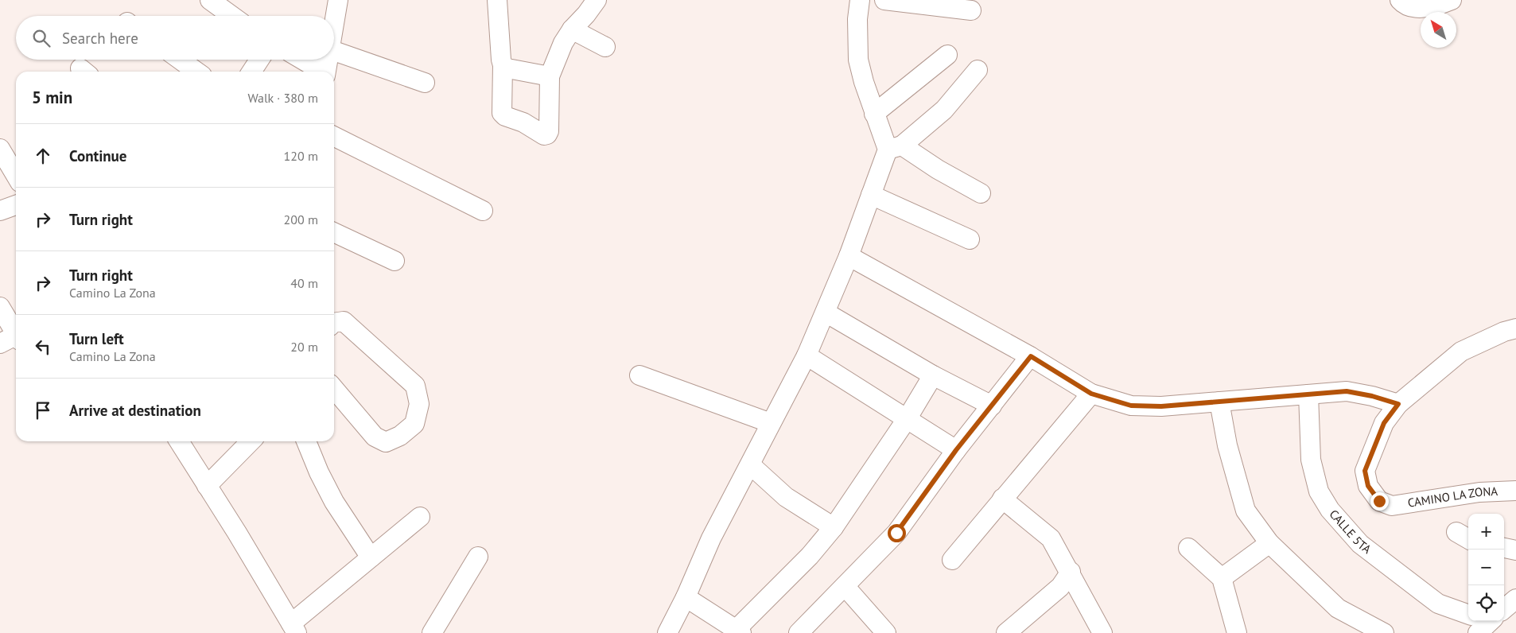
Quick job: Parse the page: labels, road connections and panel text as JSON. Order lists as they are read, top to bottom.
{
  "streets": {
    "street": ["CAMINO LA ZONA", "CALLE 5TA"]
  },
  "north": "top left",
  "page": {
    "search": "Search here",
    "heading": ["5 min", "Walk · 380 m"],
    "list": [
      ["Continue", "120 m"],
      ["Turn right", "200 m"],
      ["Turn right", "Camino La Zona", "40 m"],
      ["Turn left", "Camino La Zona", "20 m"],
      "Arrive at destination"
    ],
    "map_buttons": ["+", "−"]
  }
}
